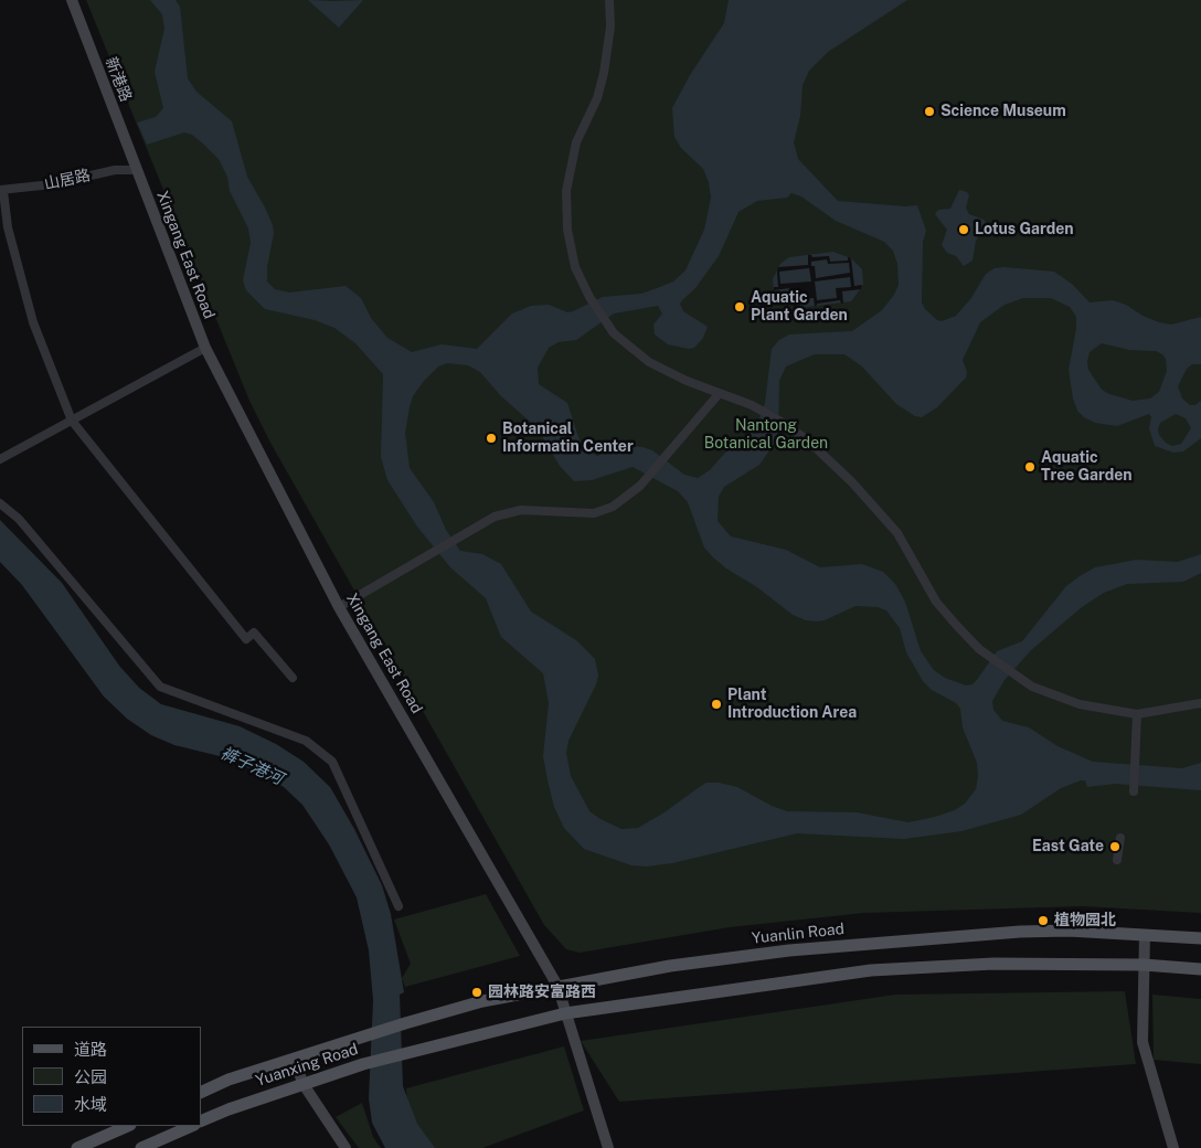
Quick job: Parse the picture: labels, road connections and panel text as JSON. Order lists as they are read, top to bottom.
{
  "streets": {
    "main road": ["Yuanlin Road", "Yuanxing Road"],
    "street": ["新港路", "山居路", "Xingang East Road"]
  },
  "crossings": [
    ["新港路", "山居路"],
    ["新港路", "Xingang East Road"],
    ["山居路", "Xingang East Road"],
    ["Xingang East Road", "Yuanlin Road"],
    ["Xingang East Road", "Yuanxing Road"],
    ["Yuanlin Road", "Yuanxing Road"]
  ],
  "water": ["裤子港河"],
  "parks": ["Nantong Botanical Garden"],
  "places": [
    "Science Museum",
    "Lotus Garden",
    "Aquatic Plant Garden",
    "Botanical Informatin Center",
    "Aquatic Tree Garden",
    "Plant Introduction Area",
    "East Gate",
    "植物园北",
    "园林路安富路西"
  ],
  "legend": ["道路", "公园", "水域"]
}
